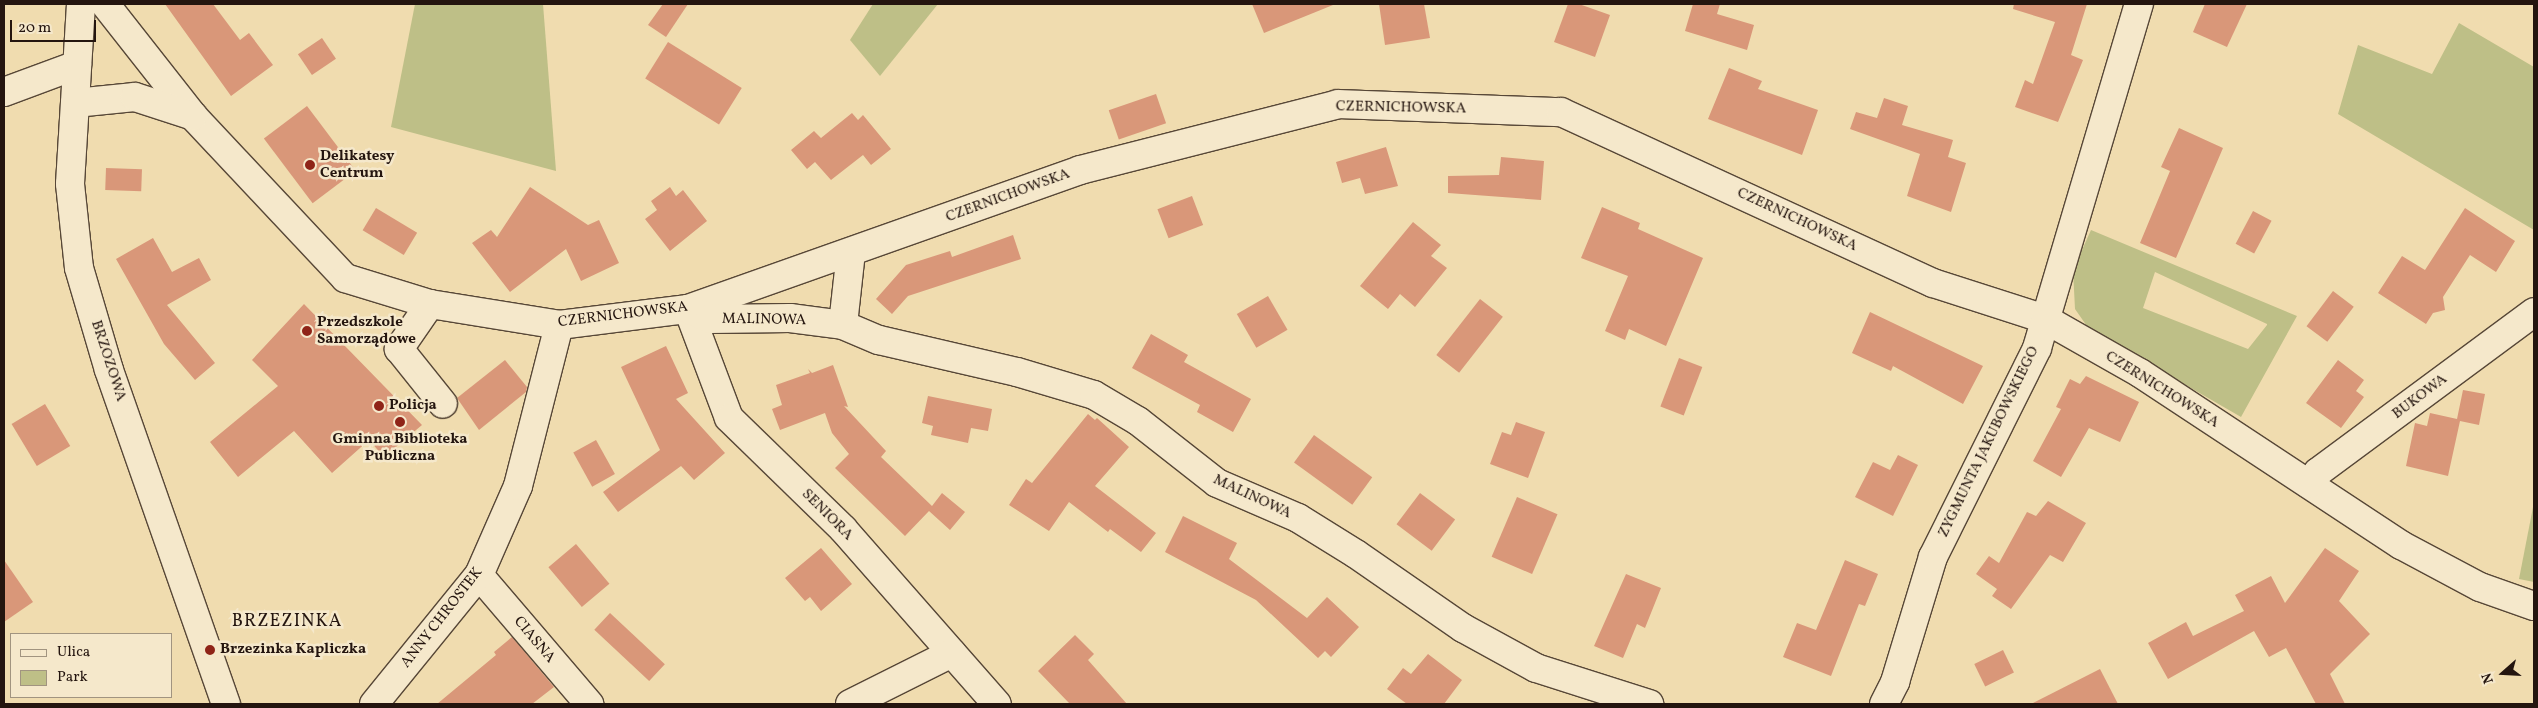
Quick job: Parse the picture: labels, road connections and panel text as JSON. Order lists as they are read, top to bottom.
{
  "streets": {
    "street": [
      "CZERNICHOWSKA",
      "MALINOWA",
      "BRZOZOWA",
      "BUKOWA",
      "ZYGMUNTA JAKUBOWSKIEGO",
      "SENIORA",
      "ANNY CHROSTEK",
      "CIASNA"
    ]
  },
  "crossings": [
    ["CZERNICHOWSKA", "MALINOWA"],
    ["CZERNICHOWSKA", "BRZOZOWA"],
    ["CZERNICHOWSKA", "BUKOWA"],
    ["CZERNICHOWSKA", "ZYGMUNTA JAKUBOWSKIEGO"],
    ["CZERNICHOWSKA", "SENIORA"],
    ["CZERNICHOWSKA", "ANNY CHROSTEK"],
    ["MALINOWA", "SENIORA"],
    ["ANNY CHROSTEK", "CIASNA"]
  ],
  "districts": ["BRZEZINKA"],
  "places": [
    "Delikatesy Centrum",
    "Przedszkole Samorządowe",
    "Policja",
    "Gminna Biblioteka Publiczna",
    "Brzezinka Kapliczka"
  ],
  "legend": ["Ulica", "Park"],
  "scale_bar": "20 m",
  "north": "left"
}
